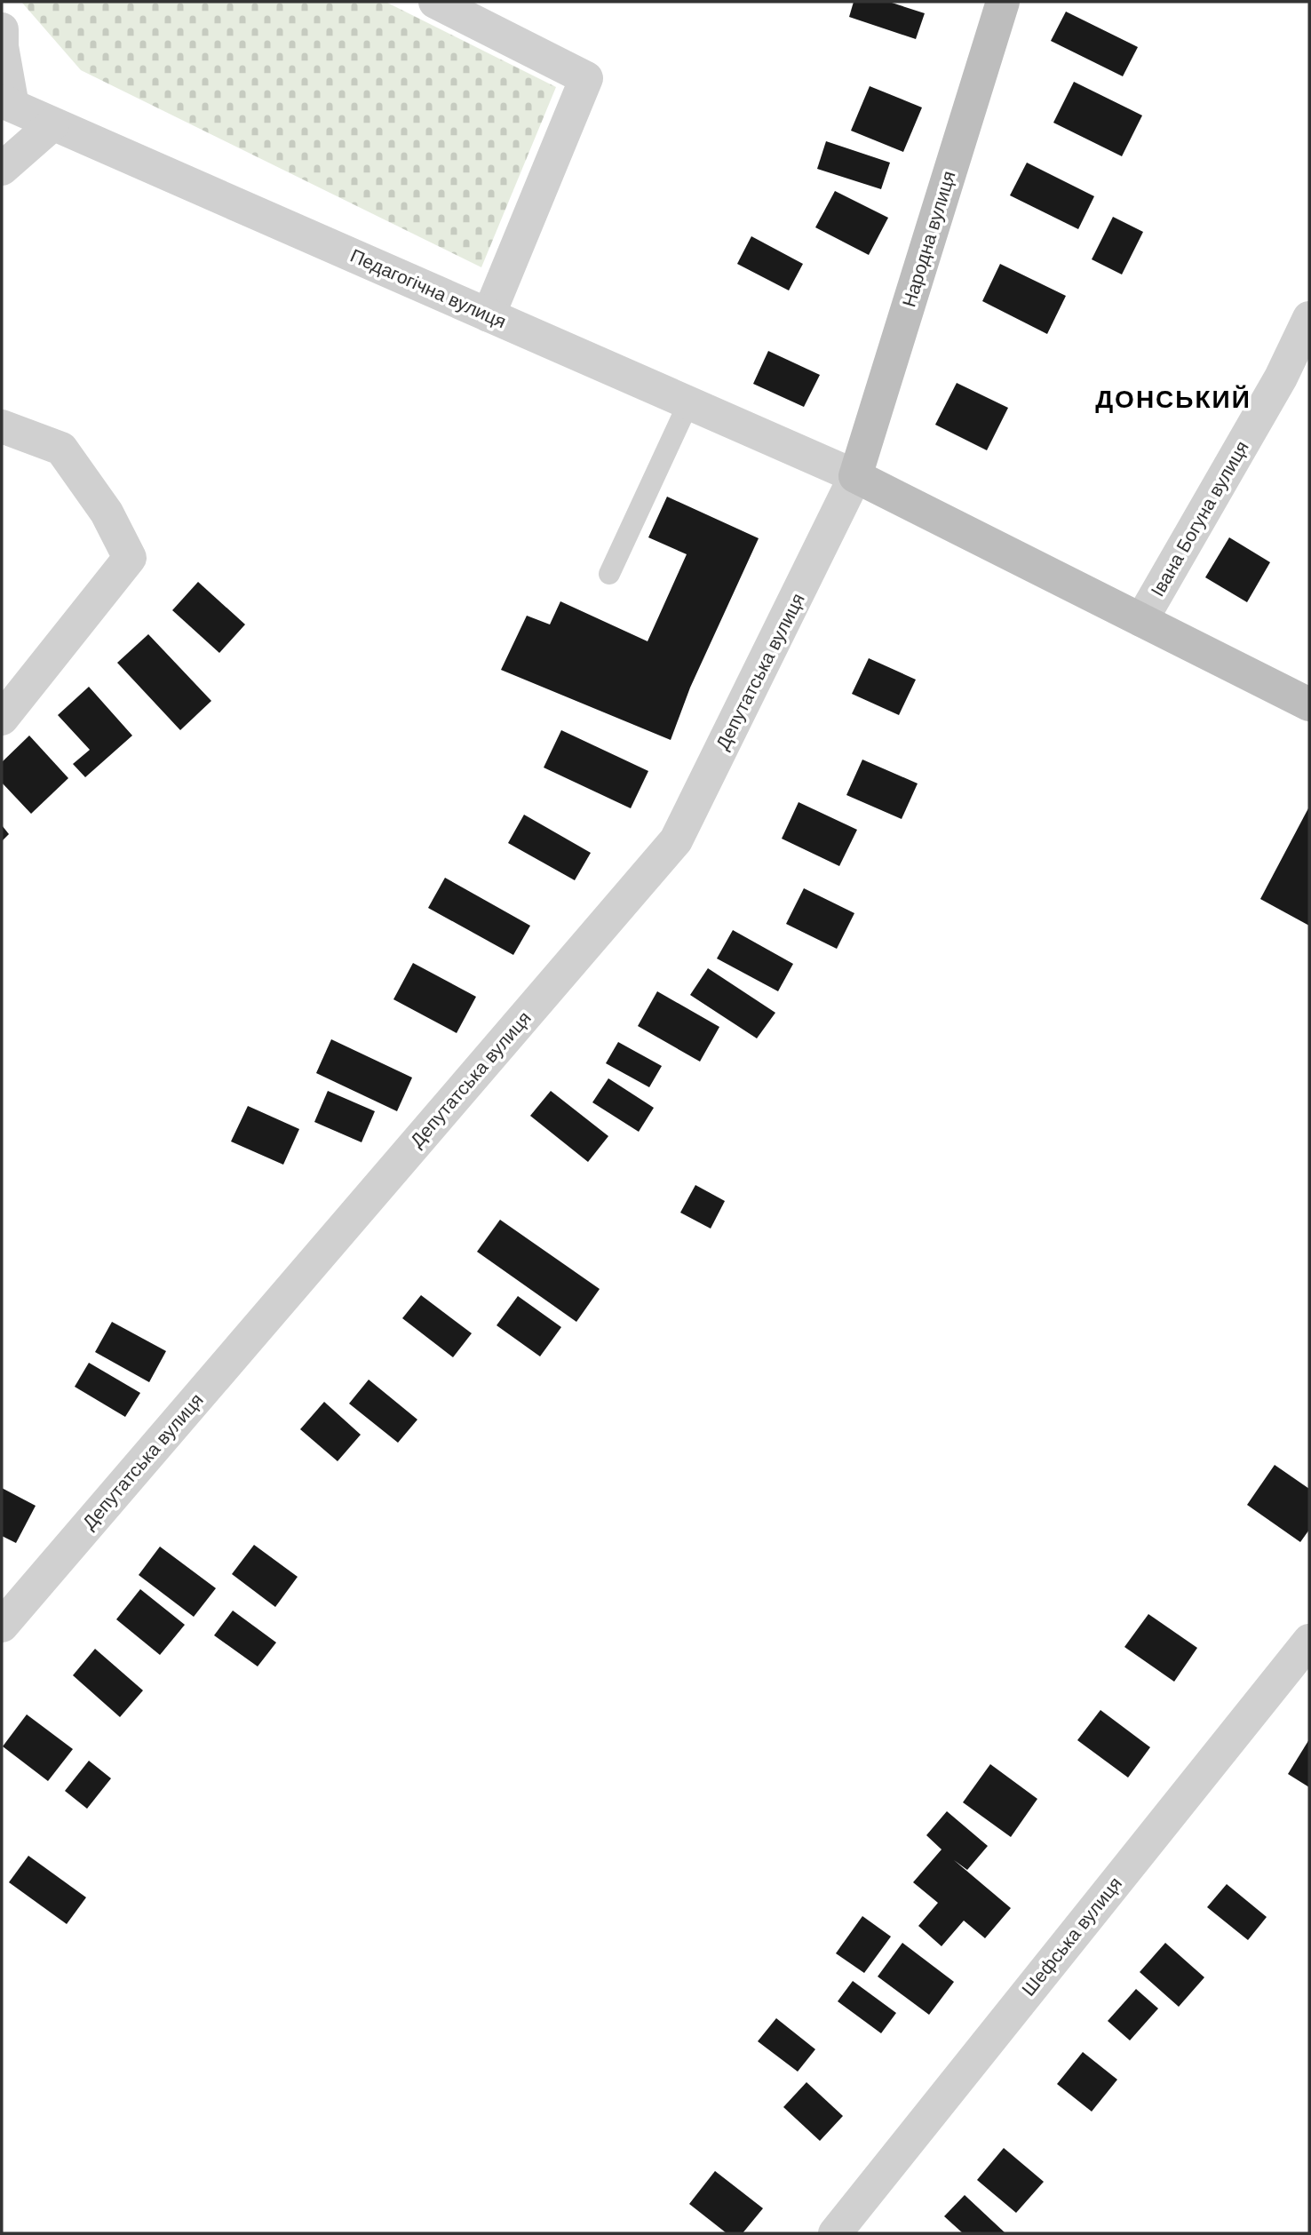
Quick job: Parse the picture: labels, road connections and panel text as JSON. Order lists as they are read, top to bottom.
{
  "streets": {
    "street": [
      "Народна вулиця",
      "Педагогічна вулиця",
      "Івана Богуна вулиця",
      "Депутатська вулиця",
      "Шефська вулиця"
    ]
  },
  "crossings": [
    ["Народна вулиця", "Педагогічна вулиця"],
    ["Народна вулиця", "Депутатська вулиця"],
    ["Педагогічна вулиця", "Депутатська вулиця"]
  ],
  "districts": ["ДОНСЬКИЙ"]
}
